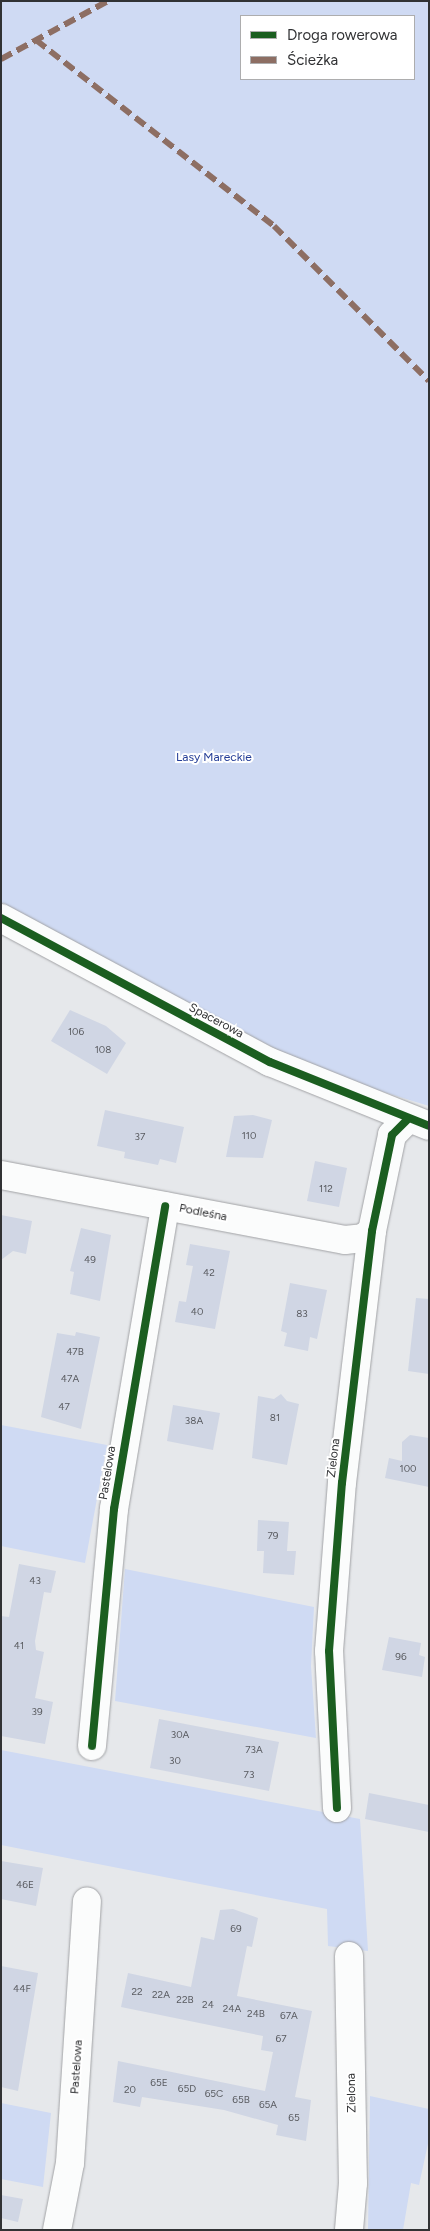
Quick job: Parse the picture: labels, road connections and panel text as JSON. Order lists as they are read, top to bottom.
{
  "streets": {
    "street": [
      "Spacerowa",
      "Podleśna",
      "Zielona",
      "Pastelowa"
    ]
  },
  "crossings": [
    ["Spacerowa", "Zielona"],
    ["Podleśna", "Zielona"],
    ["Podleśna", "Pastelowa"]
  ],
  "parks": ["Lasy Mareckie"],
  "house_numbers": [
    "106",
    "108",
    "110",
    "37",
    "112",
    "49",
    "42",
    "40",
    "83",
    "47B",
    "47A",
    "47",
    "81",
    "38A",
    "100",
    "79",
    "43",
    "41",
    "96",
    "39",
    "30A",
    "73A",
    "30",
    "73",
    "46E",
    "69",
    "44F",
    "22",
    "22A",
    "22B",
    "24",
    "24A",
    "24B",
    "67A",
    "67",
    "65E",
    "65D",
    "20",
    "65C",
    "65B",
    "65A",
    "65"
  ],
  "legend": ["Droga rowerowa", "Ścieżka"]
}
